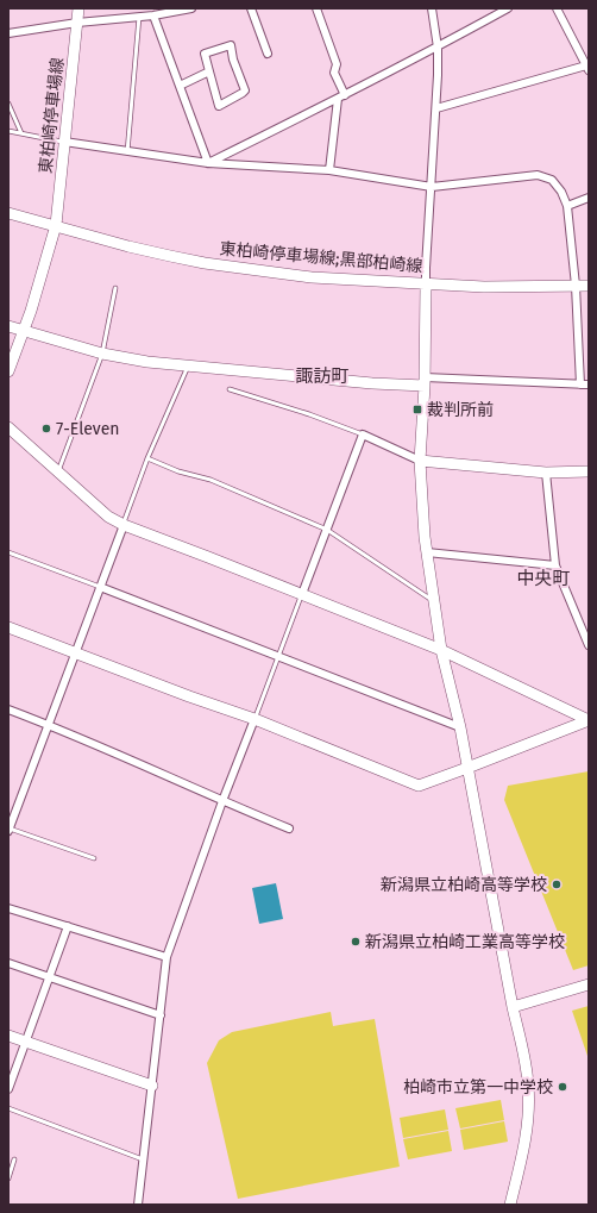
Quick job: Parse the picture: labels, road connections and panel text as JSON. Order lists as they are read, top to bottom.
{
  "streets": {
    "street": ["東柏崎停車場線", "東柏崎停車場線;黒部柏崎線"]
  },
  "crossings": [
    ["東柏崎停車場線", "東柏崎停車場線;黒部柏崎線"]
  ],
  "districts": ["諏訪町", "中央町"],
  "places": {
    "transit": ["裁判所前"],
    "other": [
      "7-Eleven",
      "新潟県立柏崎高等学校",
      "新潟県立柏崎工業高等学校",
      "柏崎市立第一中学校"
    ]
  }
}
